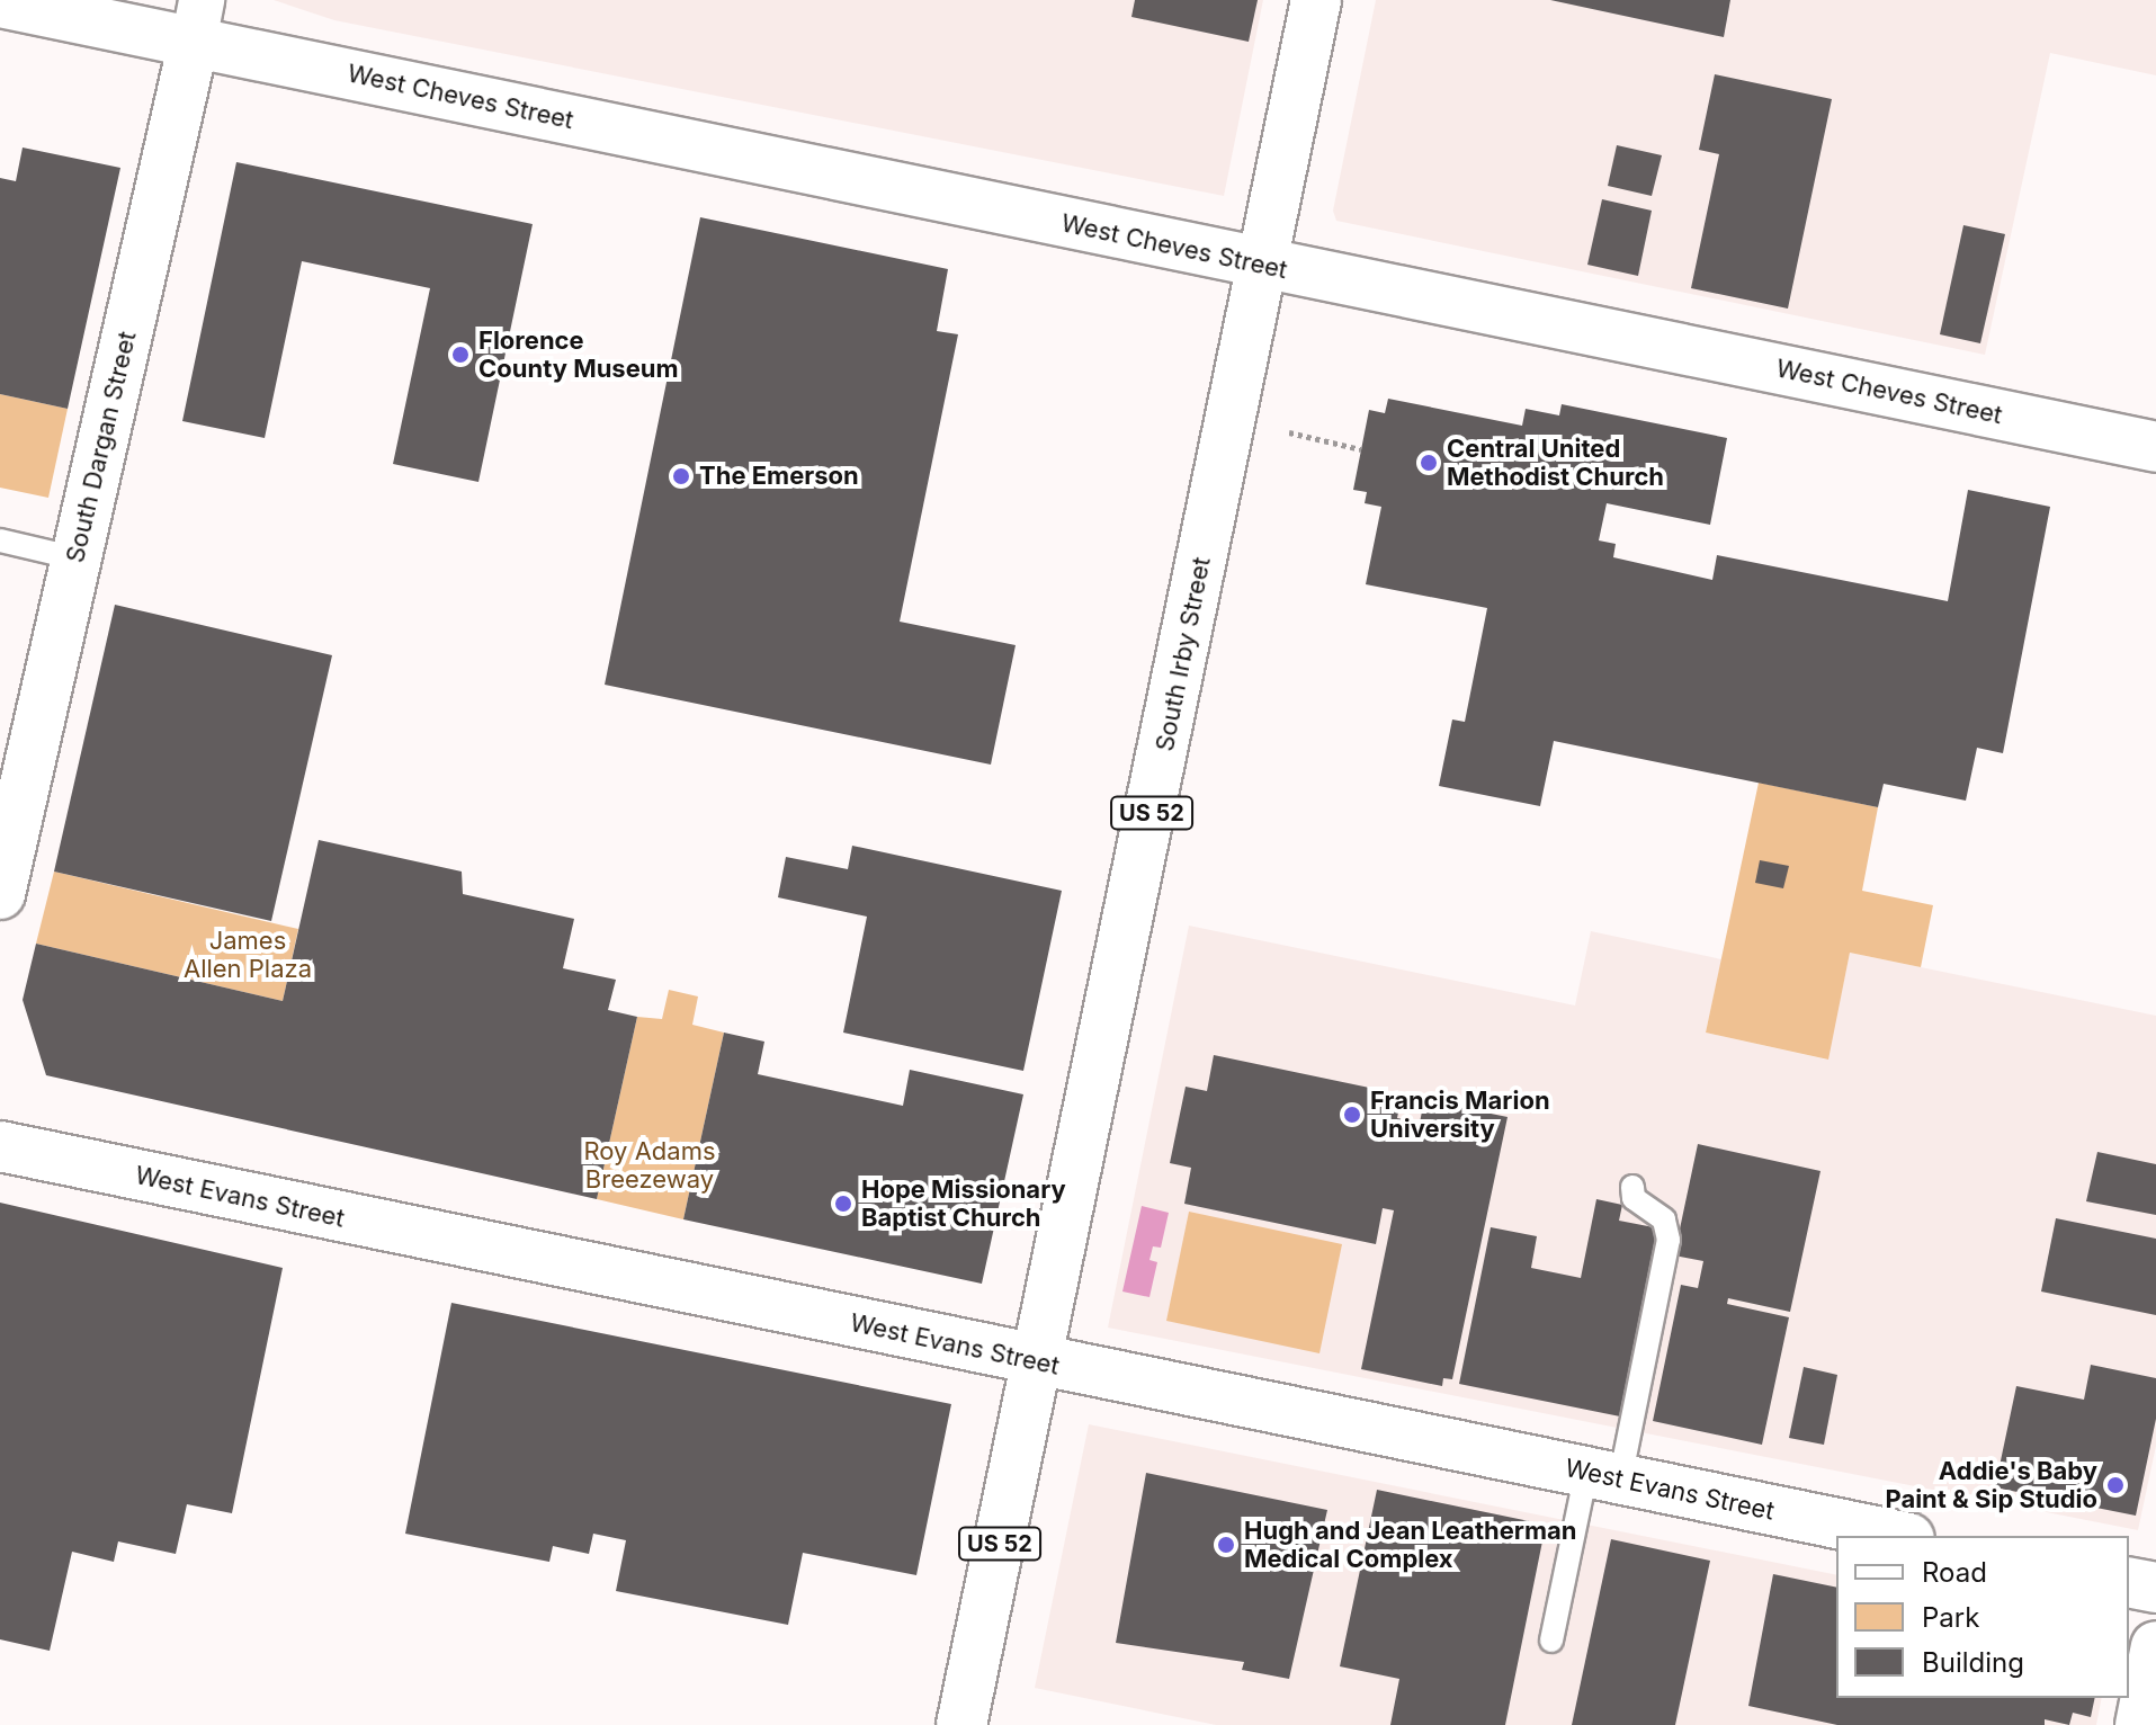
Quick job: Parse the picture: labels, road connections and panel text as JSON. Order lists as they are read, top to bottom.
{
  "streets": {
    "main road": [
      "West Cheves Street",
      "South Dargan Street",
      "South Irby Street",
      "US 52",
      "West Evans Street"
    ]
  },
  "crossings": [
    ["West Cheves Street", "South Dargan Street"],
    ["West Cheves Street", "South Irby Street"],
    ["South Irby Street", "US 52"],
    ["South Irby Street", "West Evans Street"],
    ["US 52", "West Evans Street"]
  ],
  "parks": ["James Allen Plaza", "Roy Adams Breezeway"],
  "places": [
    "Florence County Museum",
    "Central United Methodist Church",
    "The Emerson",
    "Francis Marion University",
    "Hope Missionary Baptist Church",
    "Addie's Baby Paint & Sip Studio",
    "Hugh and Jean Leatherman Medical Complex"
  ],
  "legend": ["Road", "Park", "Building"]
}
